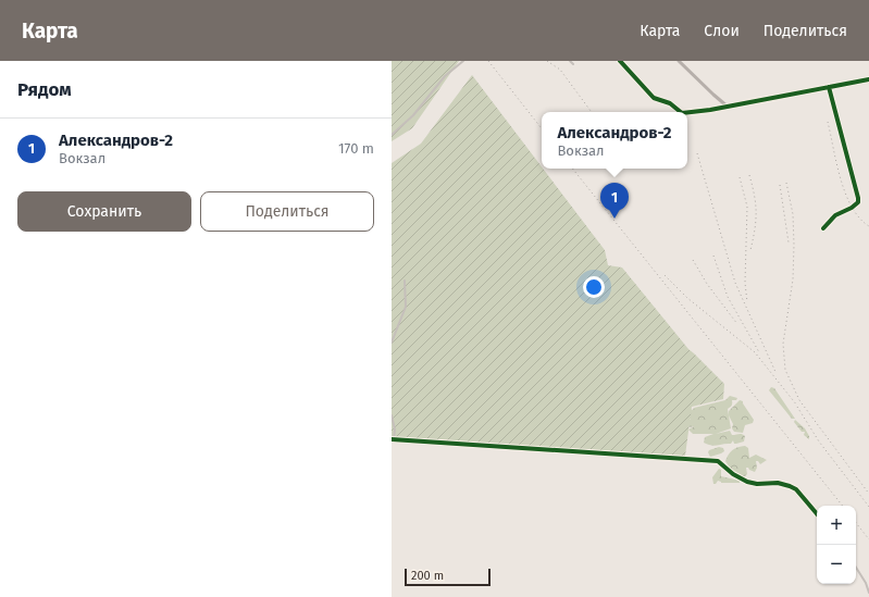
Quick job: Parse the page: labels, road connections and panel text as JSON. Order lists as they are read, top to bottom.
{
  "scale_bar": "200 m",
  "page": {
    "header": "Карта",
    "nav": ["Карта", "Слои", "Поделиться"],
    "heading": "Рядом",
    "popup": ["Александров-2", "Вокзал"],
    "list": [
      {
        "mark": "1",
        "name": "Александров-2",
        "note": "Вокзал",
        "value": "170 m"
      }
    ],
    "buttons": ["Сохранить", "Поделиться"],
    "pins": "1",
    "map_buttons": ["+", "−"],
    "scale": "200 m"
  }
}
